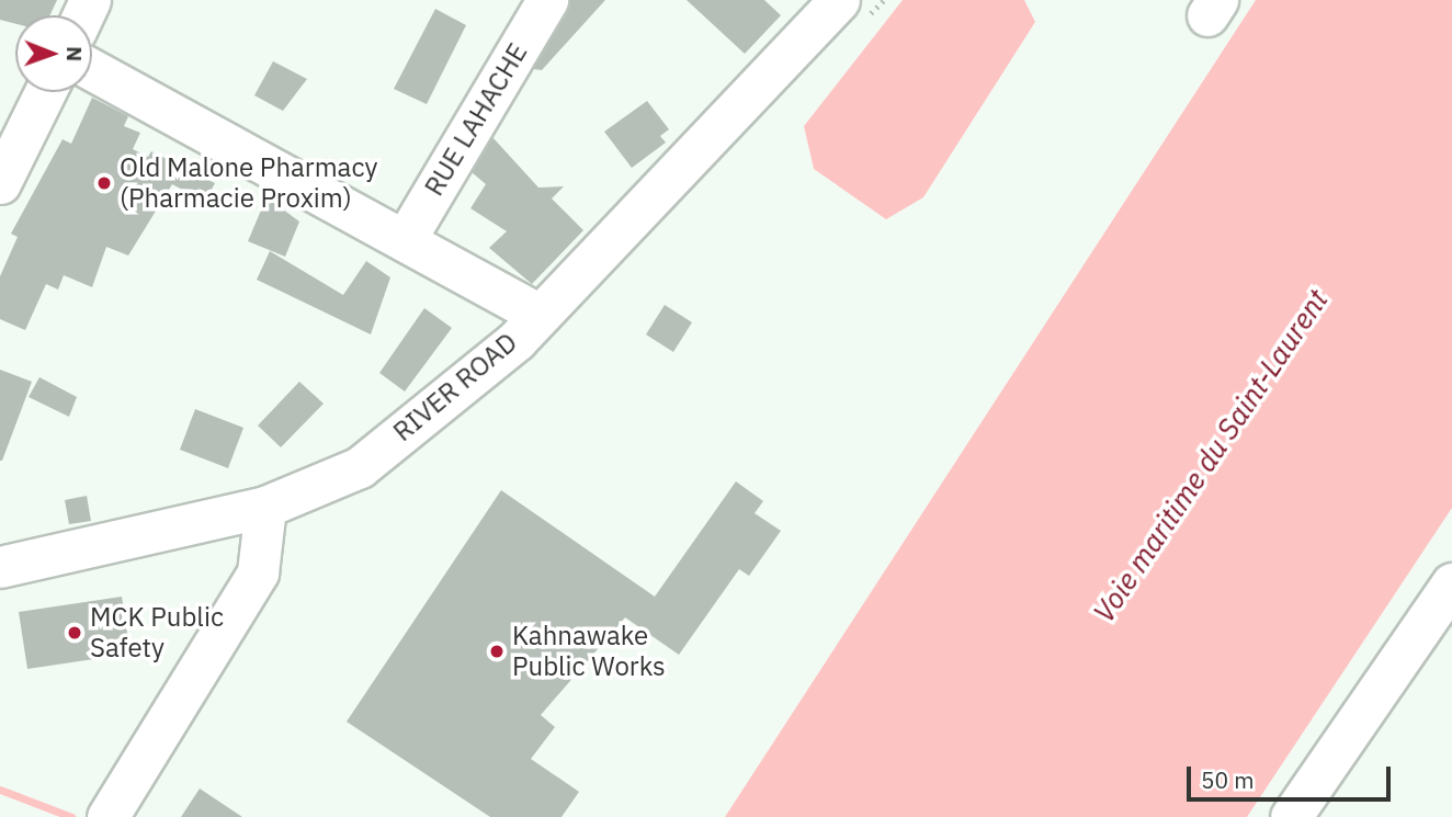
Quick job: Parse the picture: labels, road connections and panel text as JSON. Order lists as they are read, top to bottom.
{
  "streets": {
    "street": ["RUE LAHACHE", "RIVER ROAD"]
  },
  "water": ["Voie maritime du Saint-Laurent"],
  "places": ["Old Malone Pharmacy (Pharmacie Proxim)", "MCK Public Safety", "Kahnawake Public Works"],
  "scale_bar": "50 m",
  "north": "right"
}
